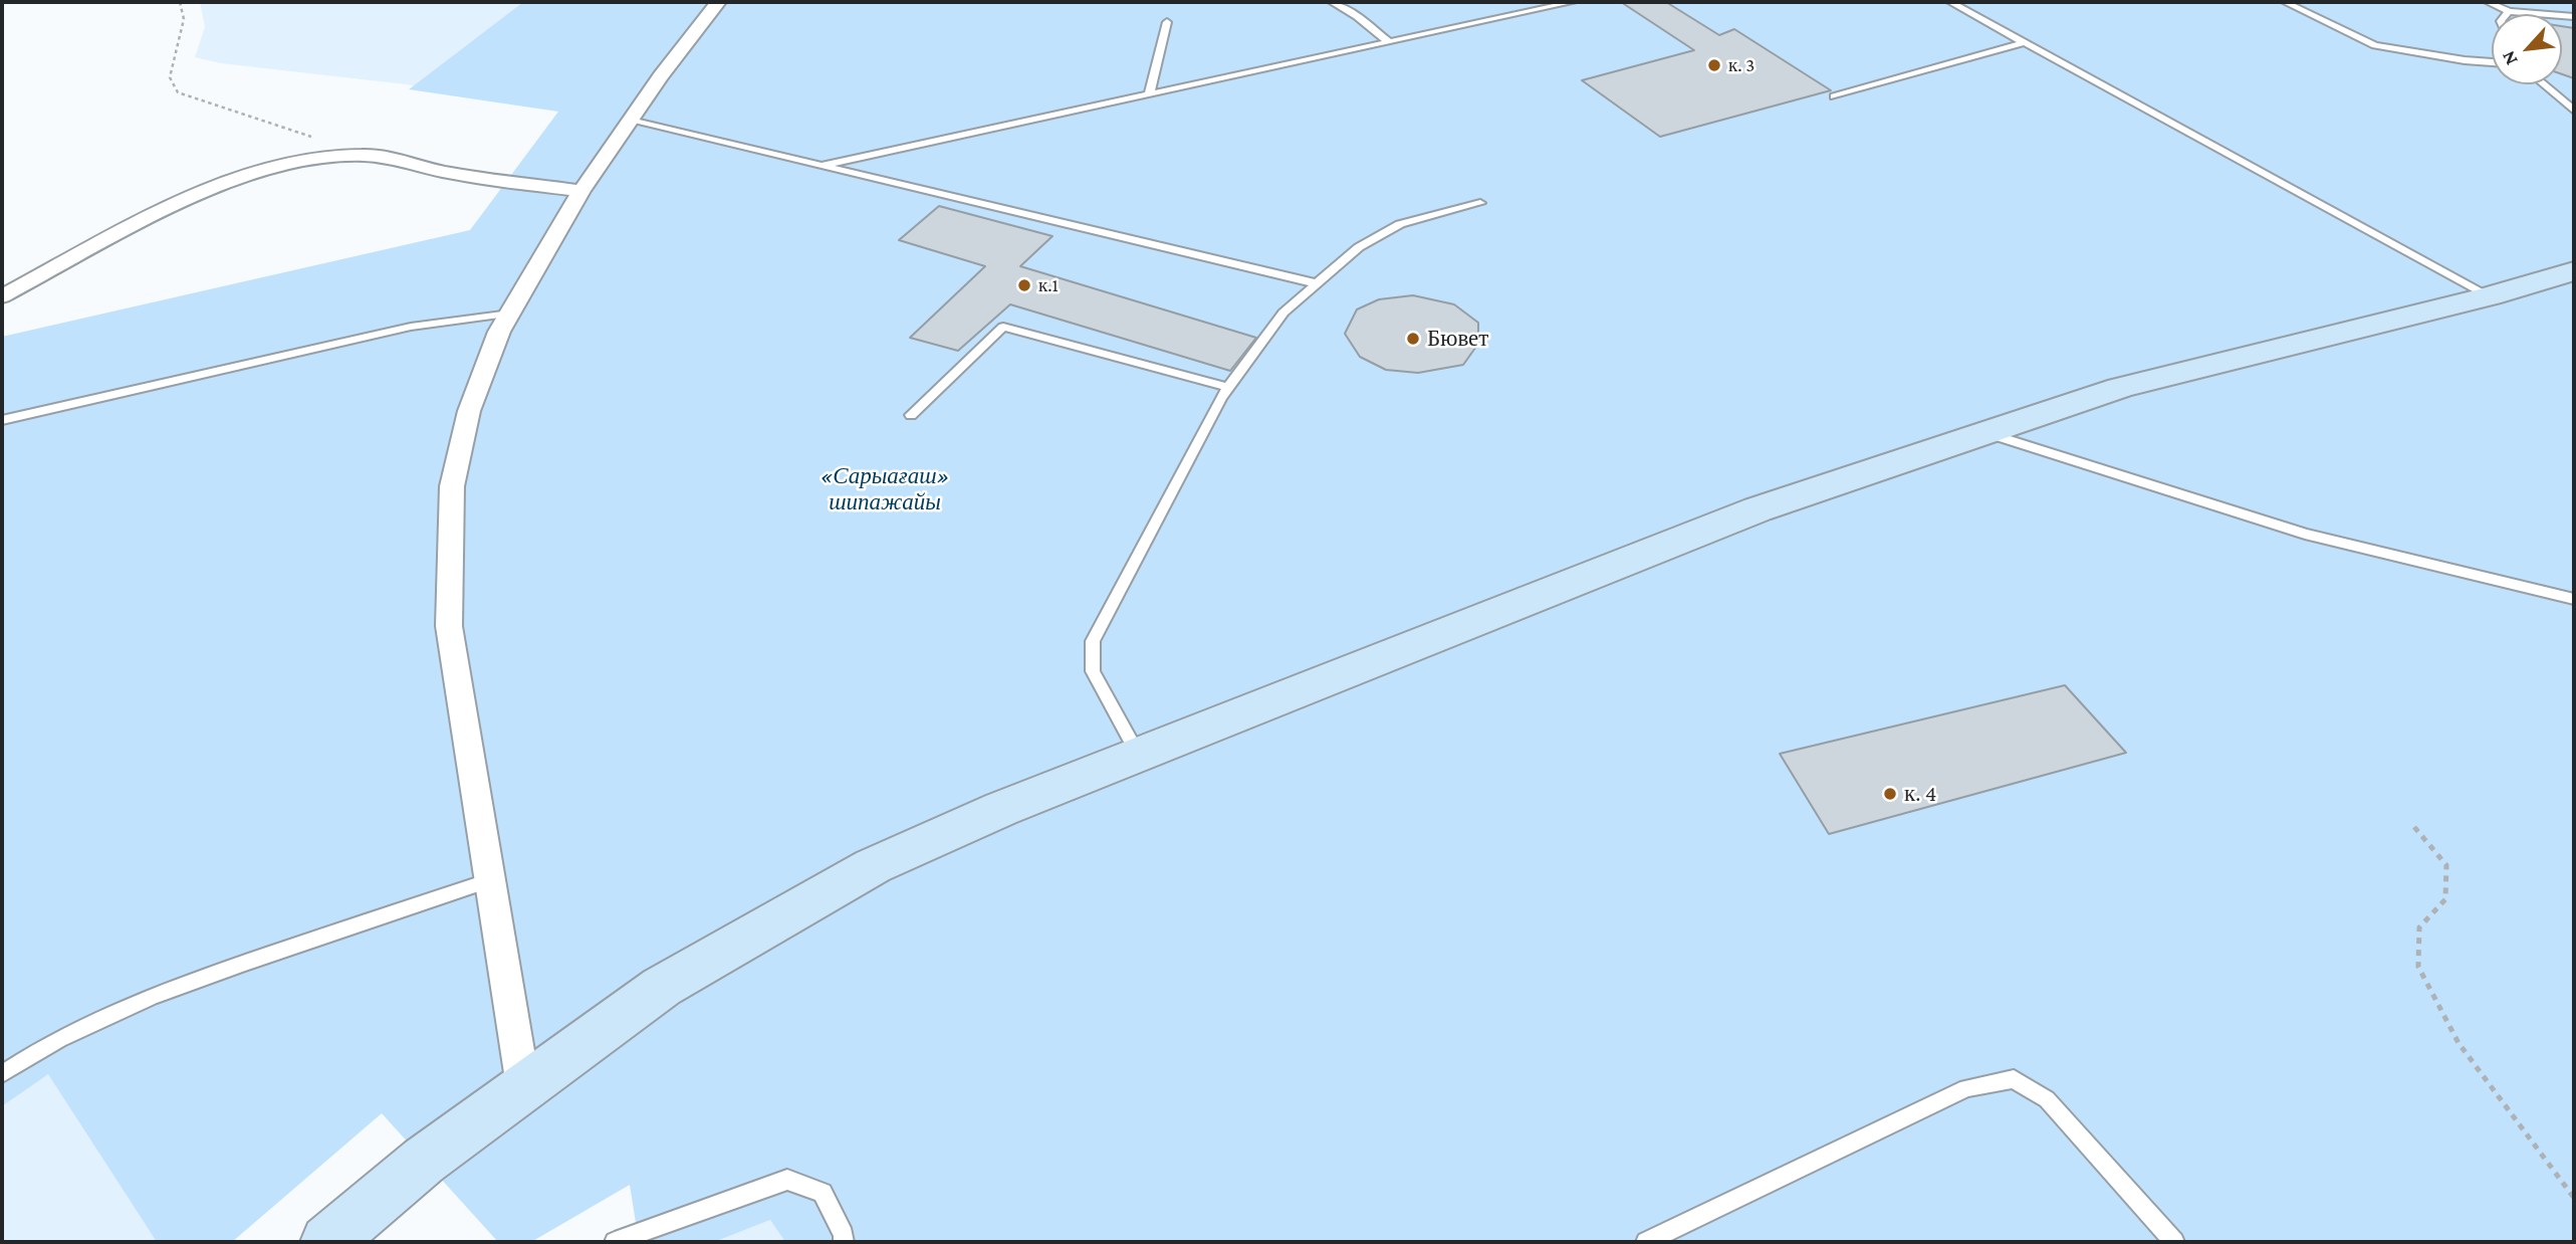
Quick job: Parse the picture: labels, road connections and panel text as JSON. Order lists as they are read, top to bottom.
{
  "parks": ["«Сарыағаш» шипажайы"],
  "places": [
    "к. 3",
    "к.1",
    "Бювет",
    "к. 4"
  ],
  "north": "bottom left"
}
